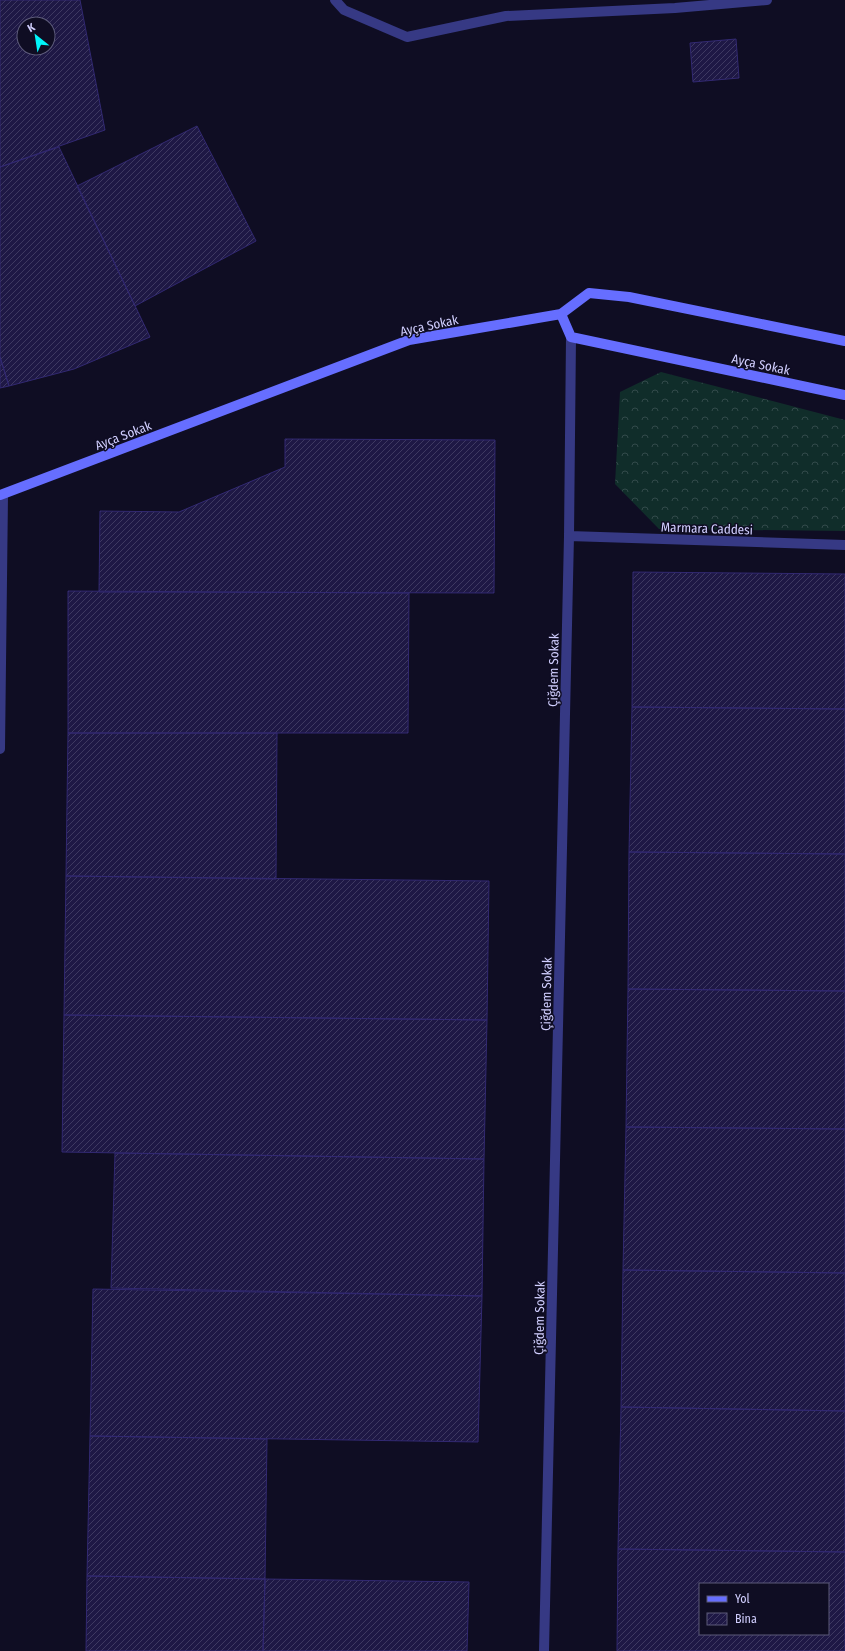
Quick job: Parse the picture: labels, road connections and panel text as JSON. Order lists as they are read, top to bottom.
{
  "streets": {
    "street": ["Ayça Sokak", "Marmara Caddesi", "Çiğdem Sokak"]
  },
  "crossings": [
    ["Ayça Sokak", "Çiğdem Sokak"],
    ["Marmara Caddesi", "Çiğdem Sokak"]
  ],
  "legend": ["Yol", "Bina"],
  "north": "top left"
}
